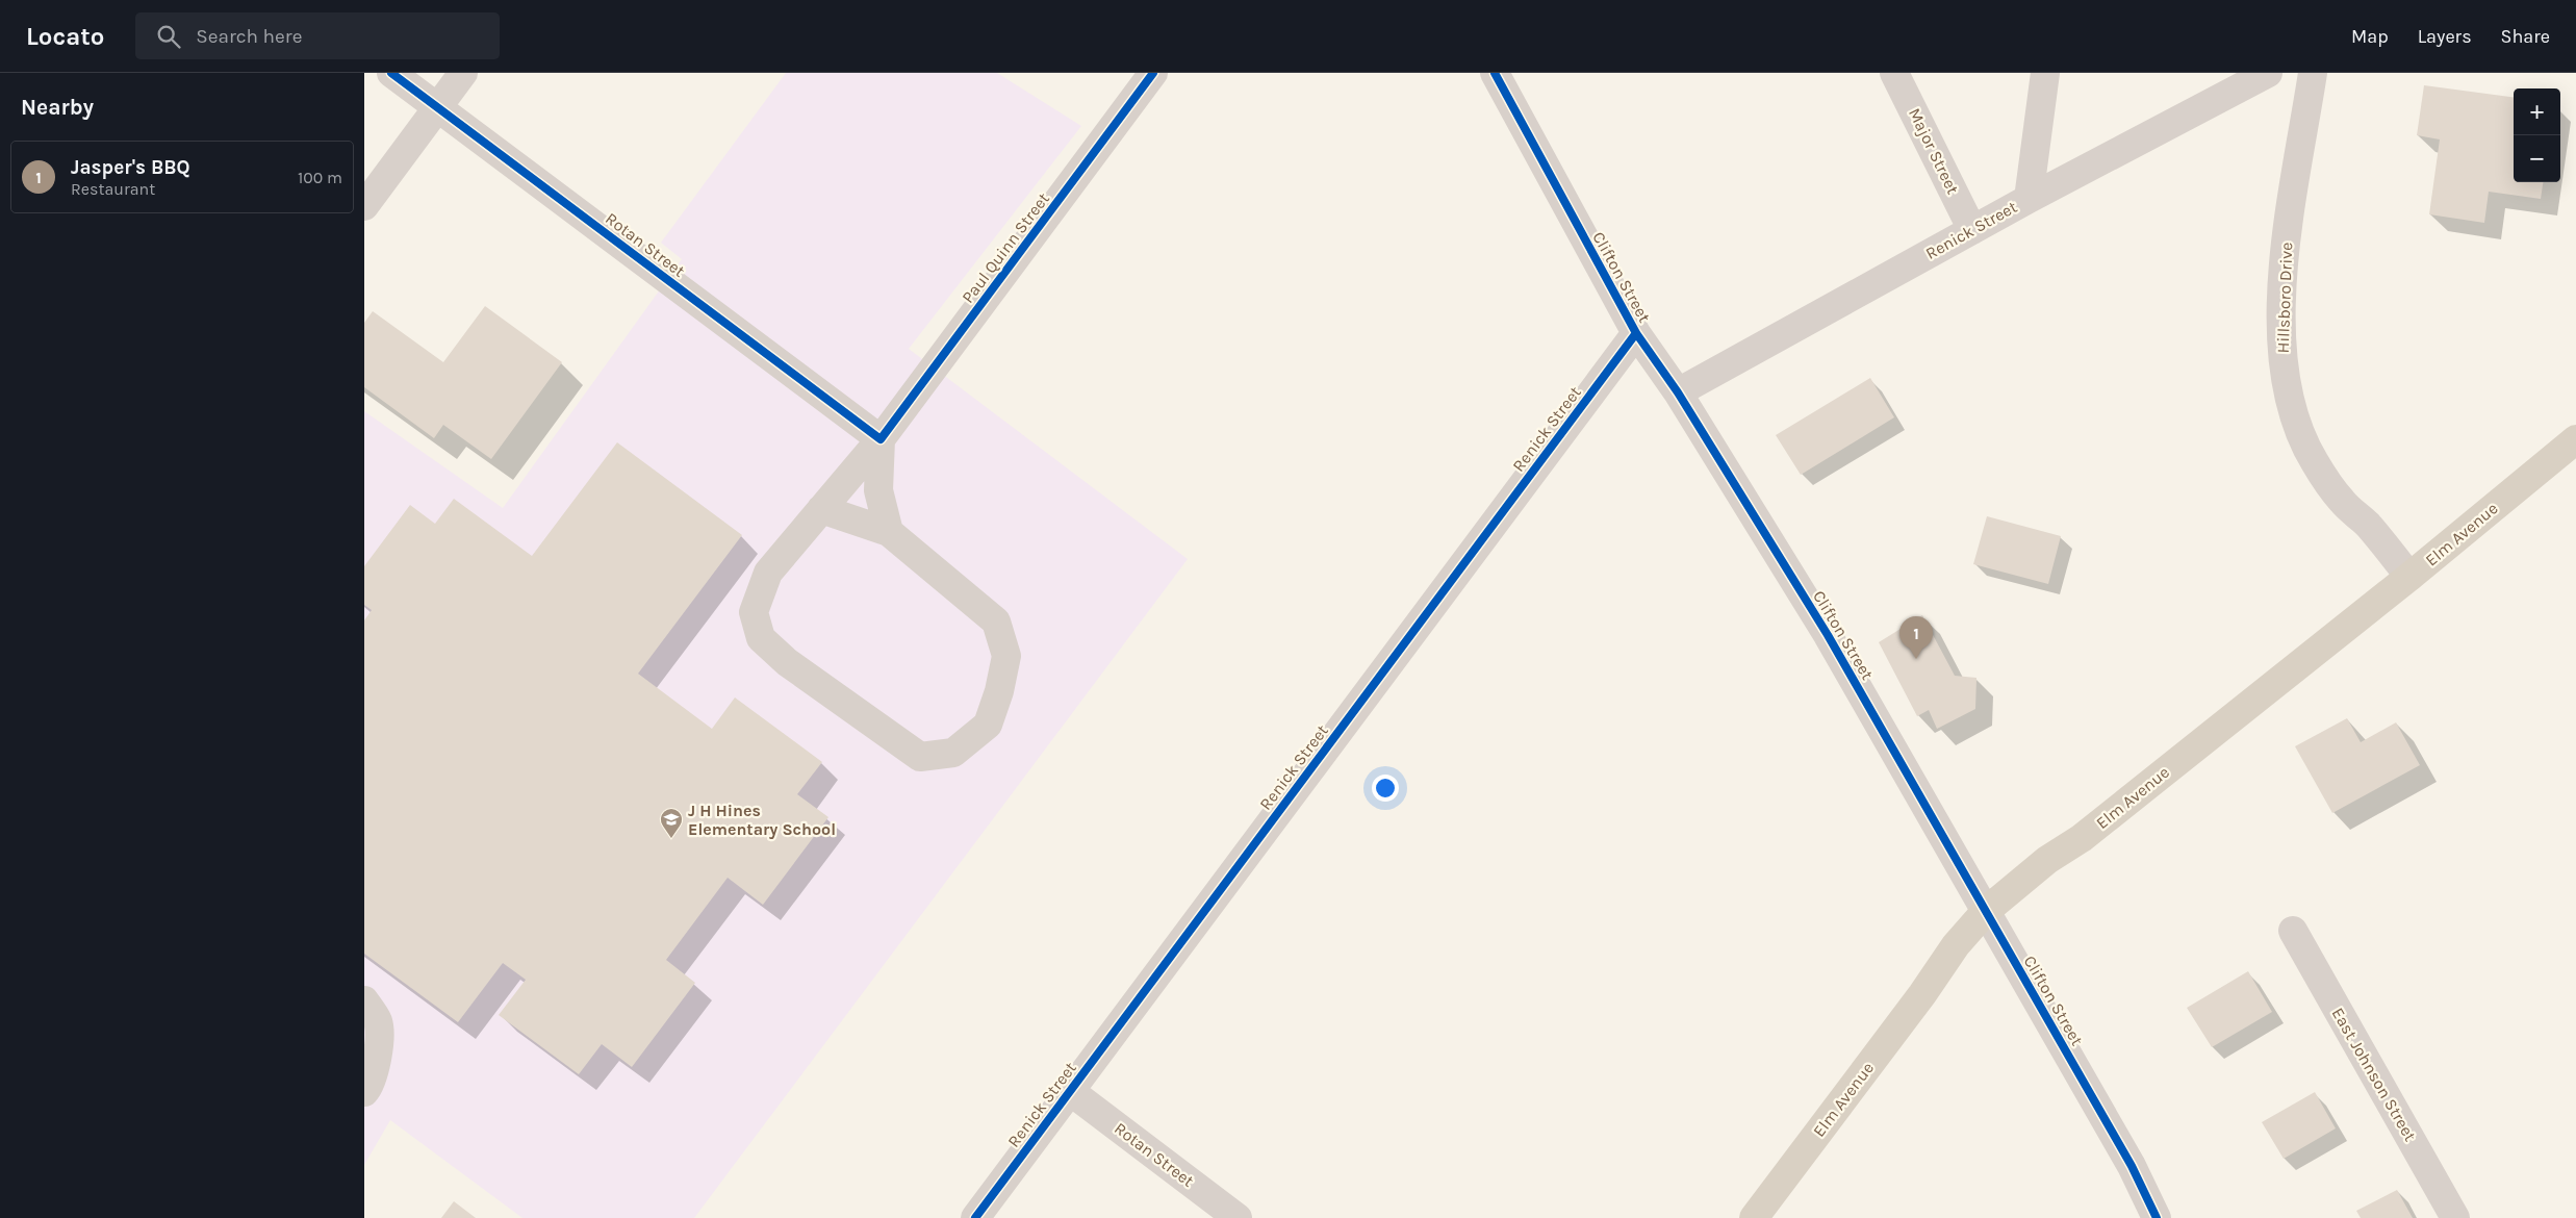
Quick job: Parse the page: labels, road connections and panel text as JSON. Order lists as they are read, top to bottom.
{
  "streets": {
    "main road": ["Elm Avenue"],
    "street": [
      "Major Street",
      "Renick Street",
      "Rotan Street",
      "Paul Quinn Street",
      "Clifton Street",
      "Hillsboro Drive",
      "East Johnson Street"
    ]
  },
  "crossings": [
    ["Major Street", "Renick Street"],
    ["Renick Street", "Rotan Street"],
    ["Renick Street", "Clifton Street"],
    ["Rotan Street", "Paul Quinn Street"],
    ["Clifton Street", "Elm Avenue"],
    ["Hillsboro Drive", "Elm Avenue"]
  ],
  "places": {
    "school or university": ["J H Hines Elementary School"]
  },
  "page": {
    "header": "Locato",
    "search": "Search here",
    "nav": ["Map", "Layers", "Share"],
    "heading": "Nearby",
    "map_buttons": ["+", "−"],
    "list": [
      {
        "mark": "1",
        "name": "Jasper's BBQ",
        "note": "Restaurant",
        "value": "100 m"
      }
    ],
    "pins": "1"
  }
}
